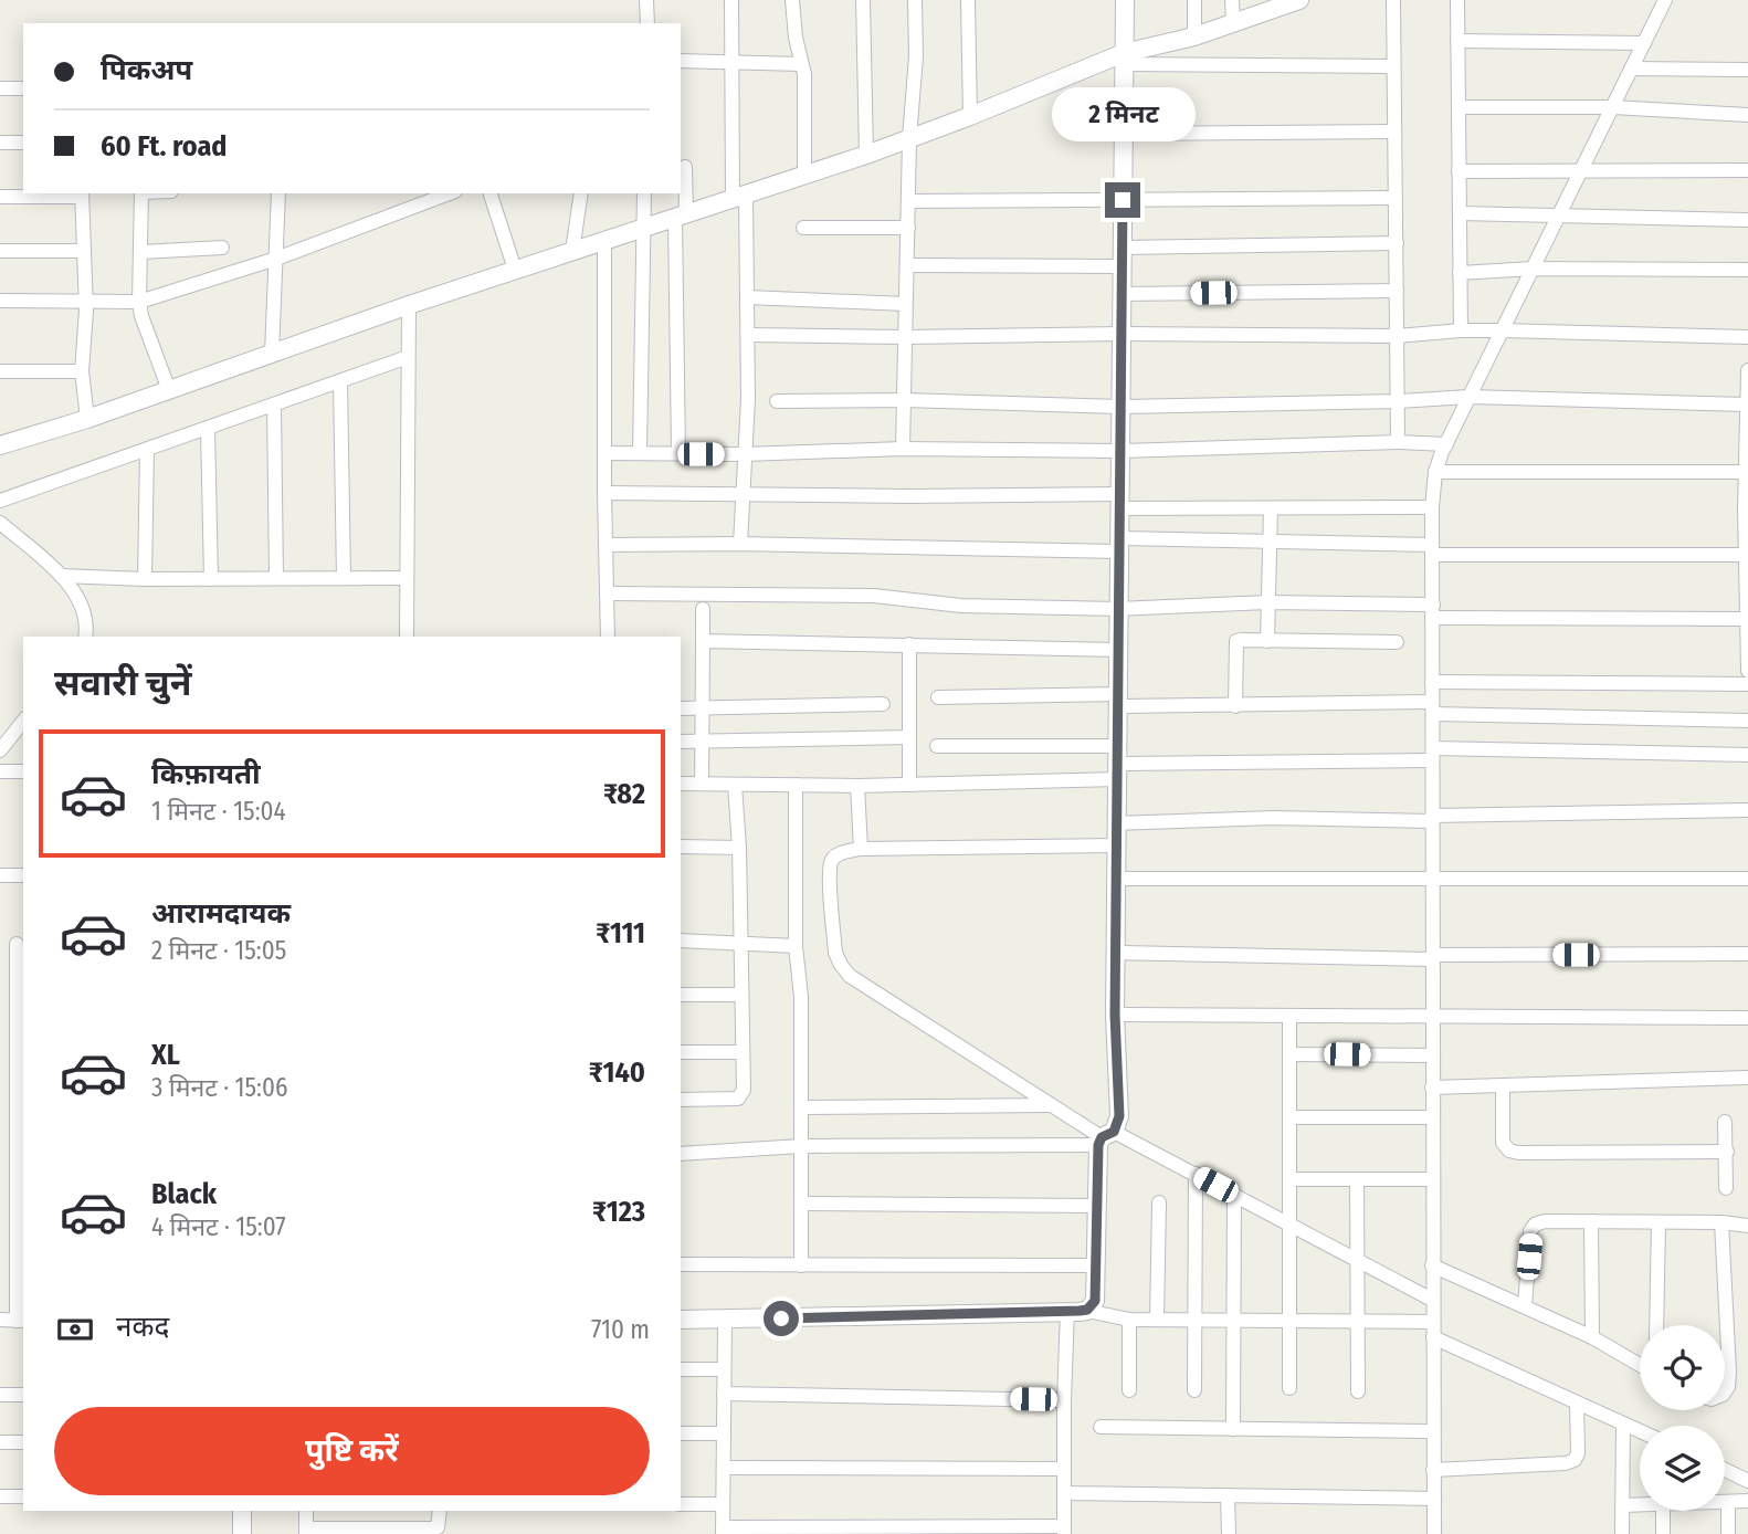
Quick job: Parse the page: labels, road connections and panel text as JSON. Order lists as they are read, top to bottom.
{
  "page": {
    "banner": ["पिकअप", "60 Ft. road"],
    "bubble": "2 मिनट",
    "heading": "सवारी चुनें",
    "list": [
      {
        "name": "किफ़ायती",
        "note": "1 मिनट · 15:04",
        "value": "₹82"
      },
      {
        "name": "आरामदायक",
        "note": "2 मिनट · 15:05",
        "value": "₹111"
      },
      {
        "name": "XL",
        "note": "3 मिनट · 15:06",
        "value": "₹140"
      },
      {
        "name": "Black",
        "note": "4 मिनट · 15:07",
        "value": "₹123"
      }
    ],
    "pay": ["नकद", "710 m"],
    "buttons": "पुष्टि करें"
  }
}
